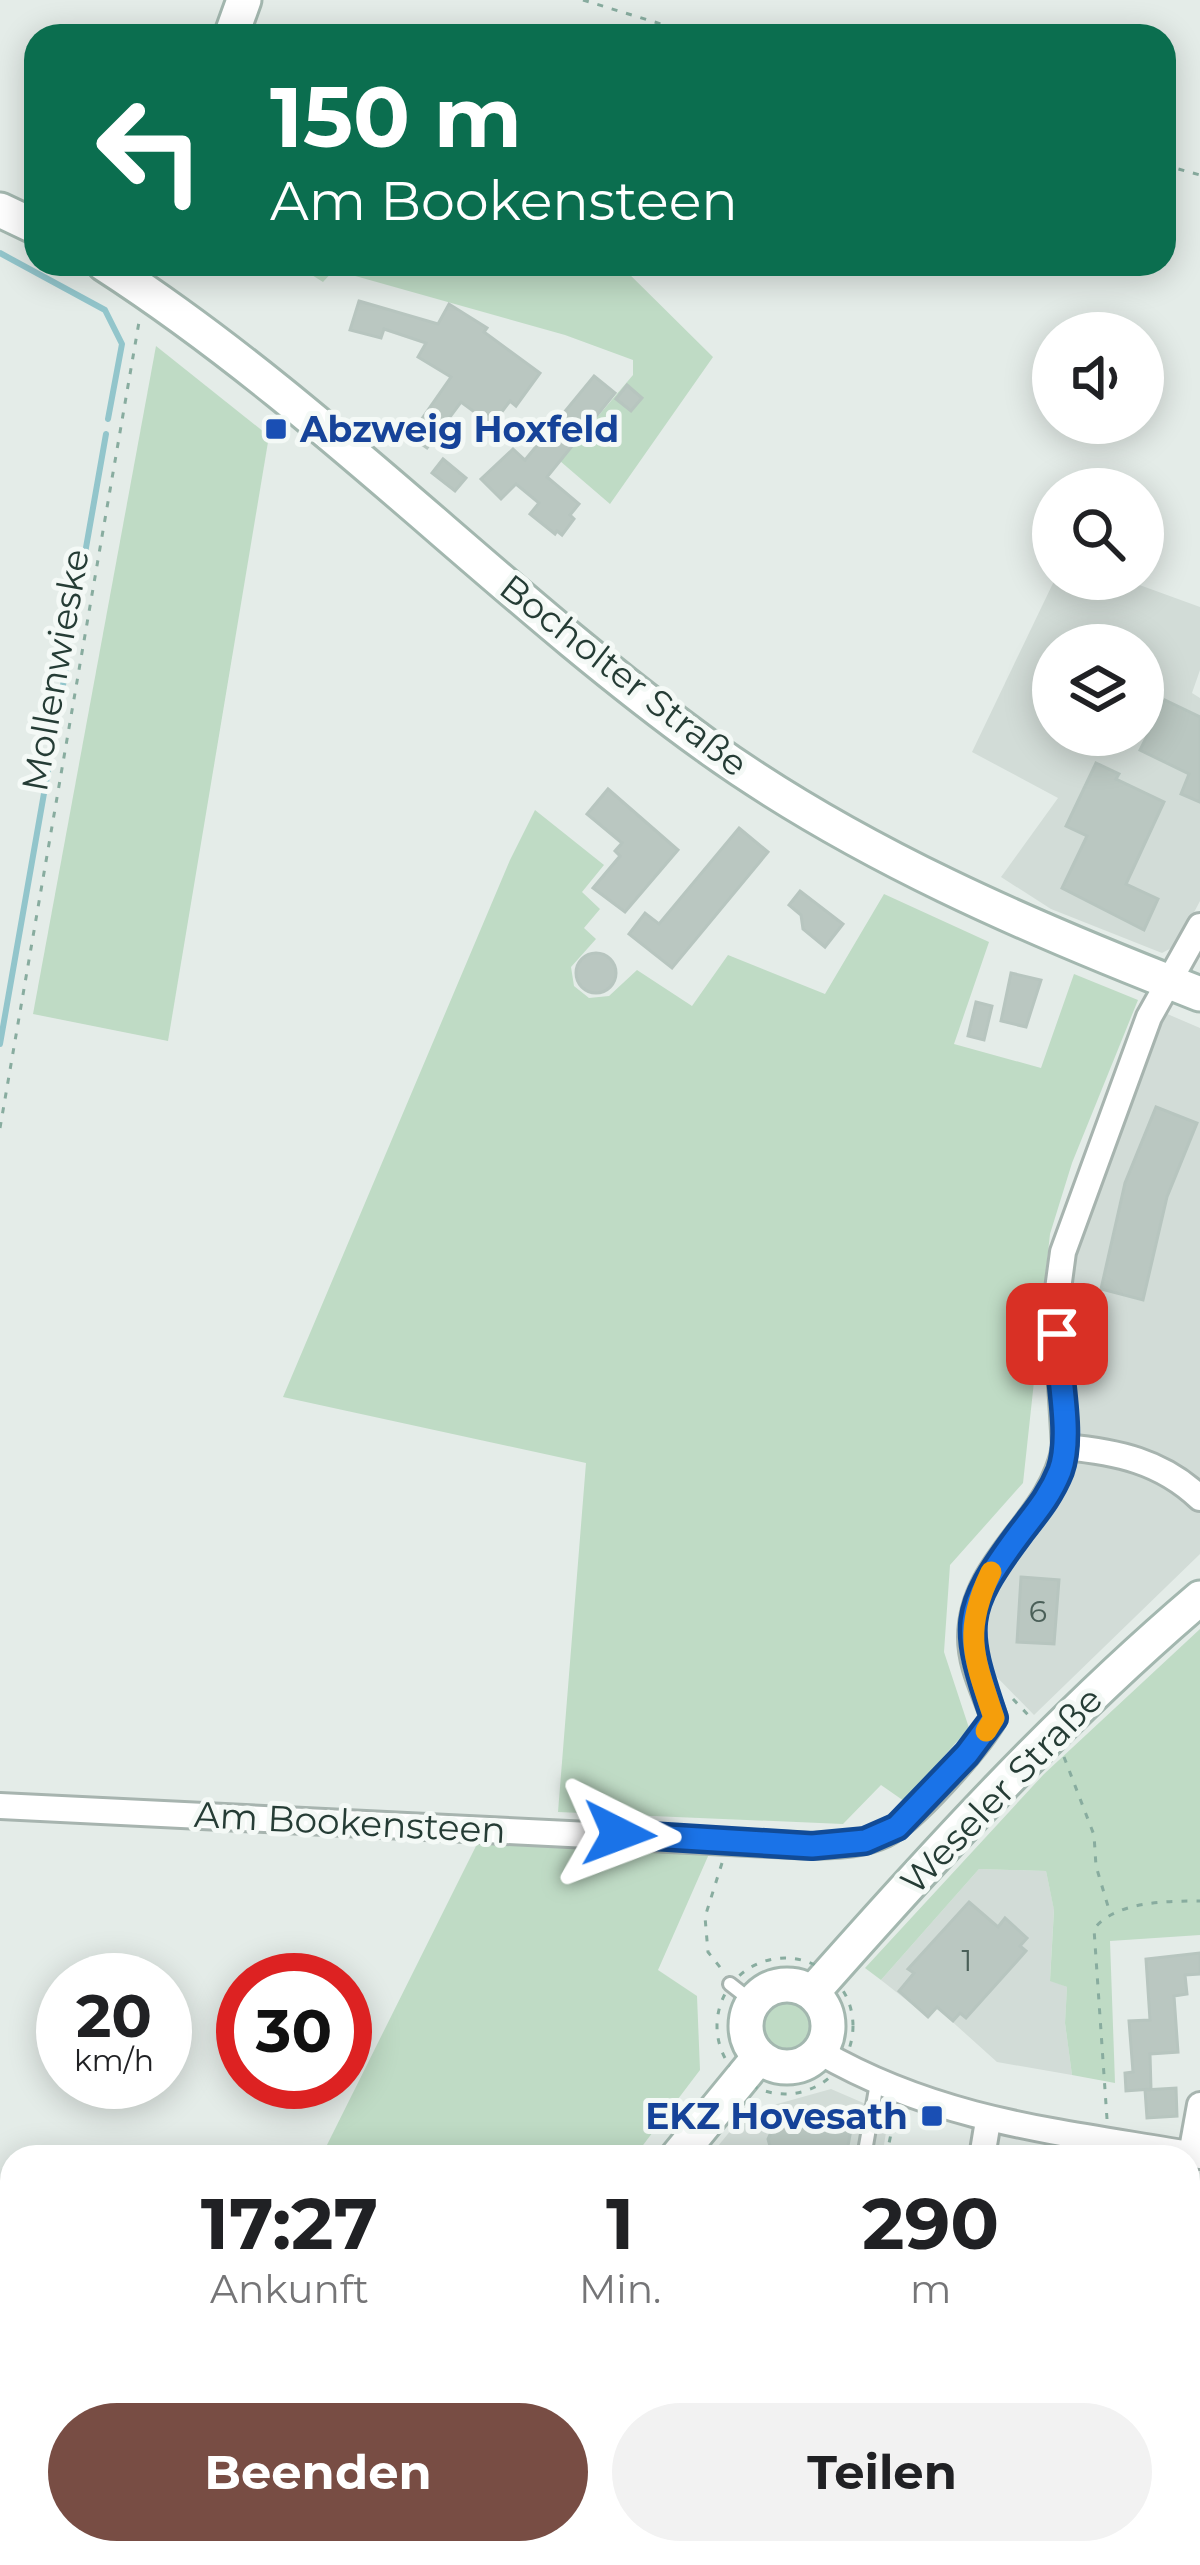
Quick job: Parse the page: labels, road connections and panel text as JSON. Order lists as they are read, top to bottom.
{
  "streets": {
    "main road": ["Bocholter Straße", "Weseler Straße"],
    "street": ["Am Bookensteen"],
    "path": ["Mollenwieske"]
  },
  "crossings": [
    ["Mollenwieske", "Bocholter Straße"],
    ["Bocholter Straße", "Am Bookensteen"]
  ],
  "places": {
    "transit": ["Abzweig Hoxfeld", "EKZ Hovesath"]
  },
  "house_numbers": ["6", "1"],
  "page": {
    "turn": ["150 m", "Am Bookensteen"],
    "speed": "20 km/h",
    "limit": "30",
    "eta": [
      "17:27",
      "Ankunft",
      "1",
      "Min.",
      "290",
      "m"
    ],
    "buttons": ["Beenden", "Teilen"]
  }
}
